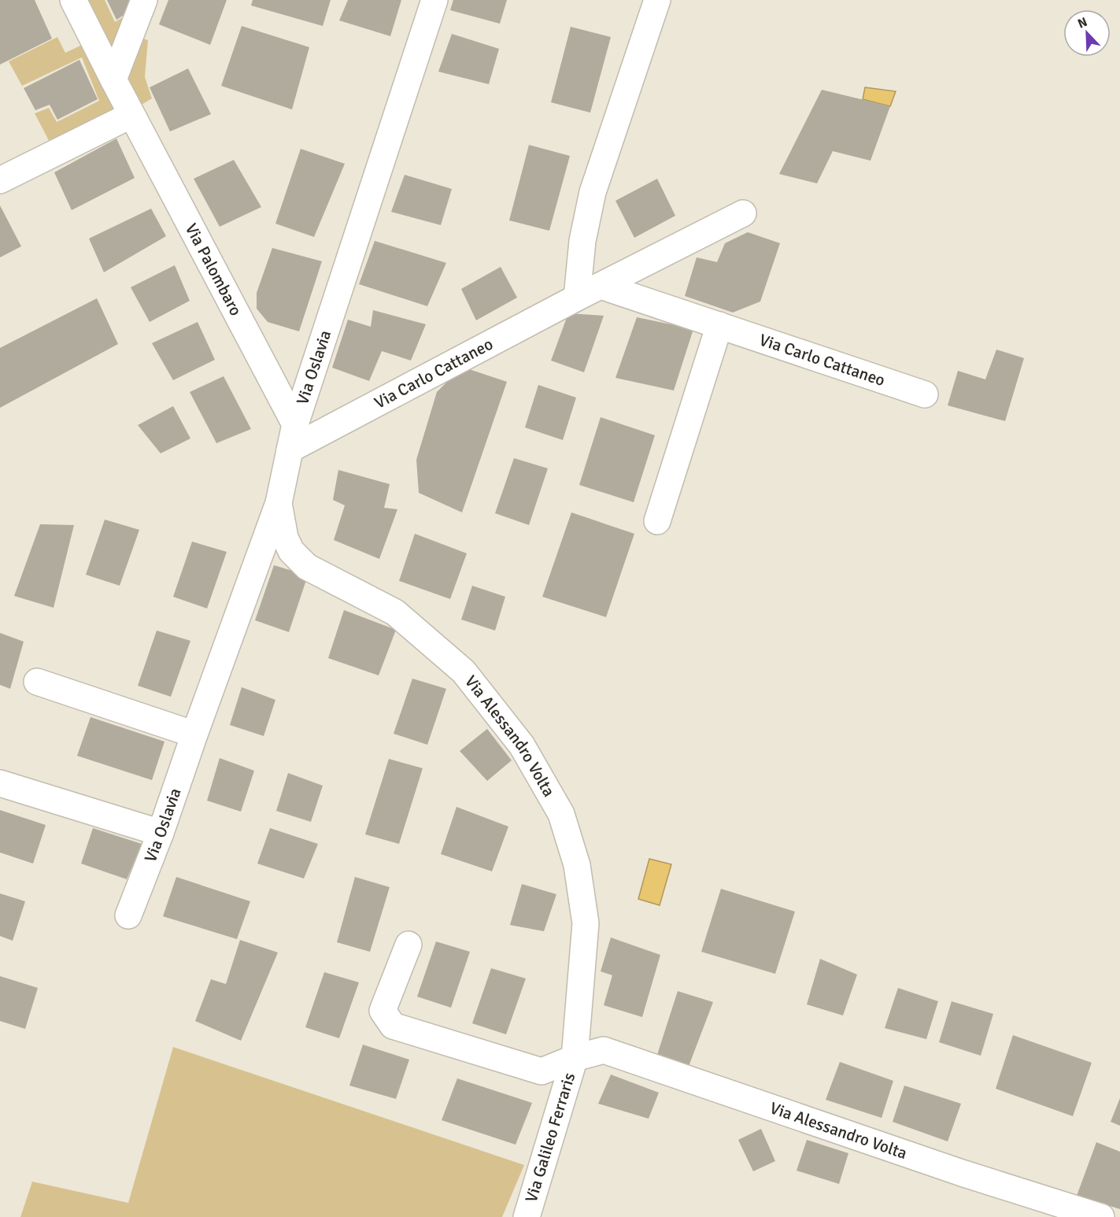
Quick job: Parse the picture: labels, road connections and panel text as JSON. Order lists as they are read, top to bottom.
{
  "streets": {
    "street": [
      "Via Palombaro",
      "Via Carlo Cattaneo",
      "Via Oslavia",
      "Via Alessandro Volta",
      "Via Galileo Ferraris"
    ]
  },
  "crossings": [
    ["Via Palombaro", "Via Oslavia"],
    ["Via Carlo Cattaneo", "Via Oslavia"],
    ["Via Oslavia", "Via Alessandro Volta"],
    ["Via Alessandro Volta", "Via Galileo Ferraris"]
  ],
  "north": "top left"
}
